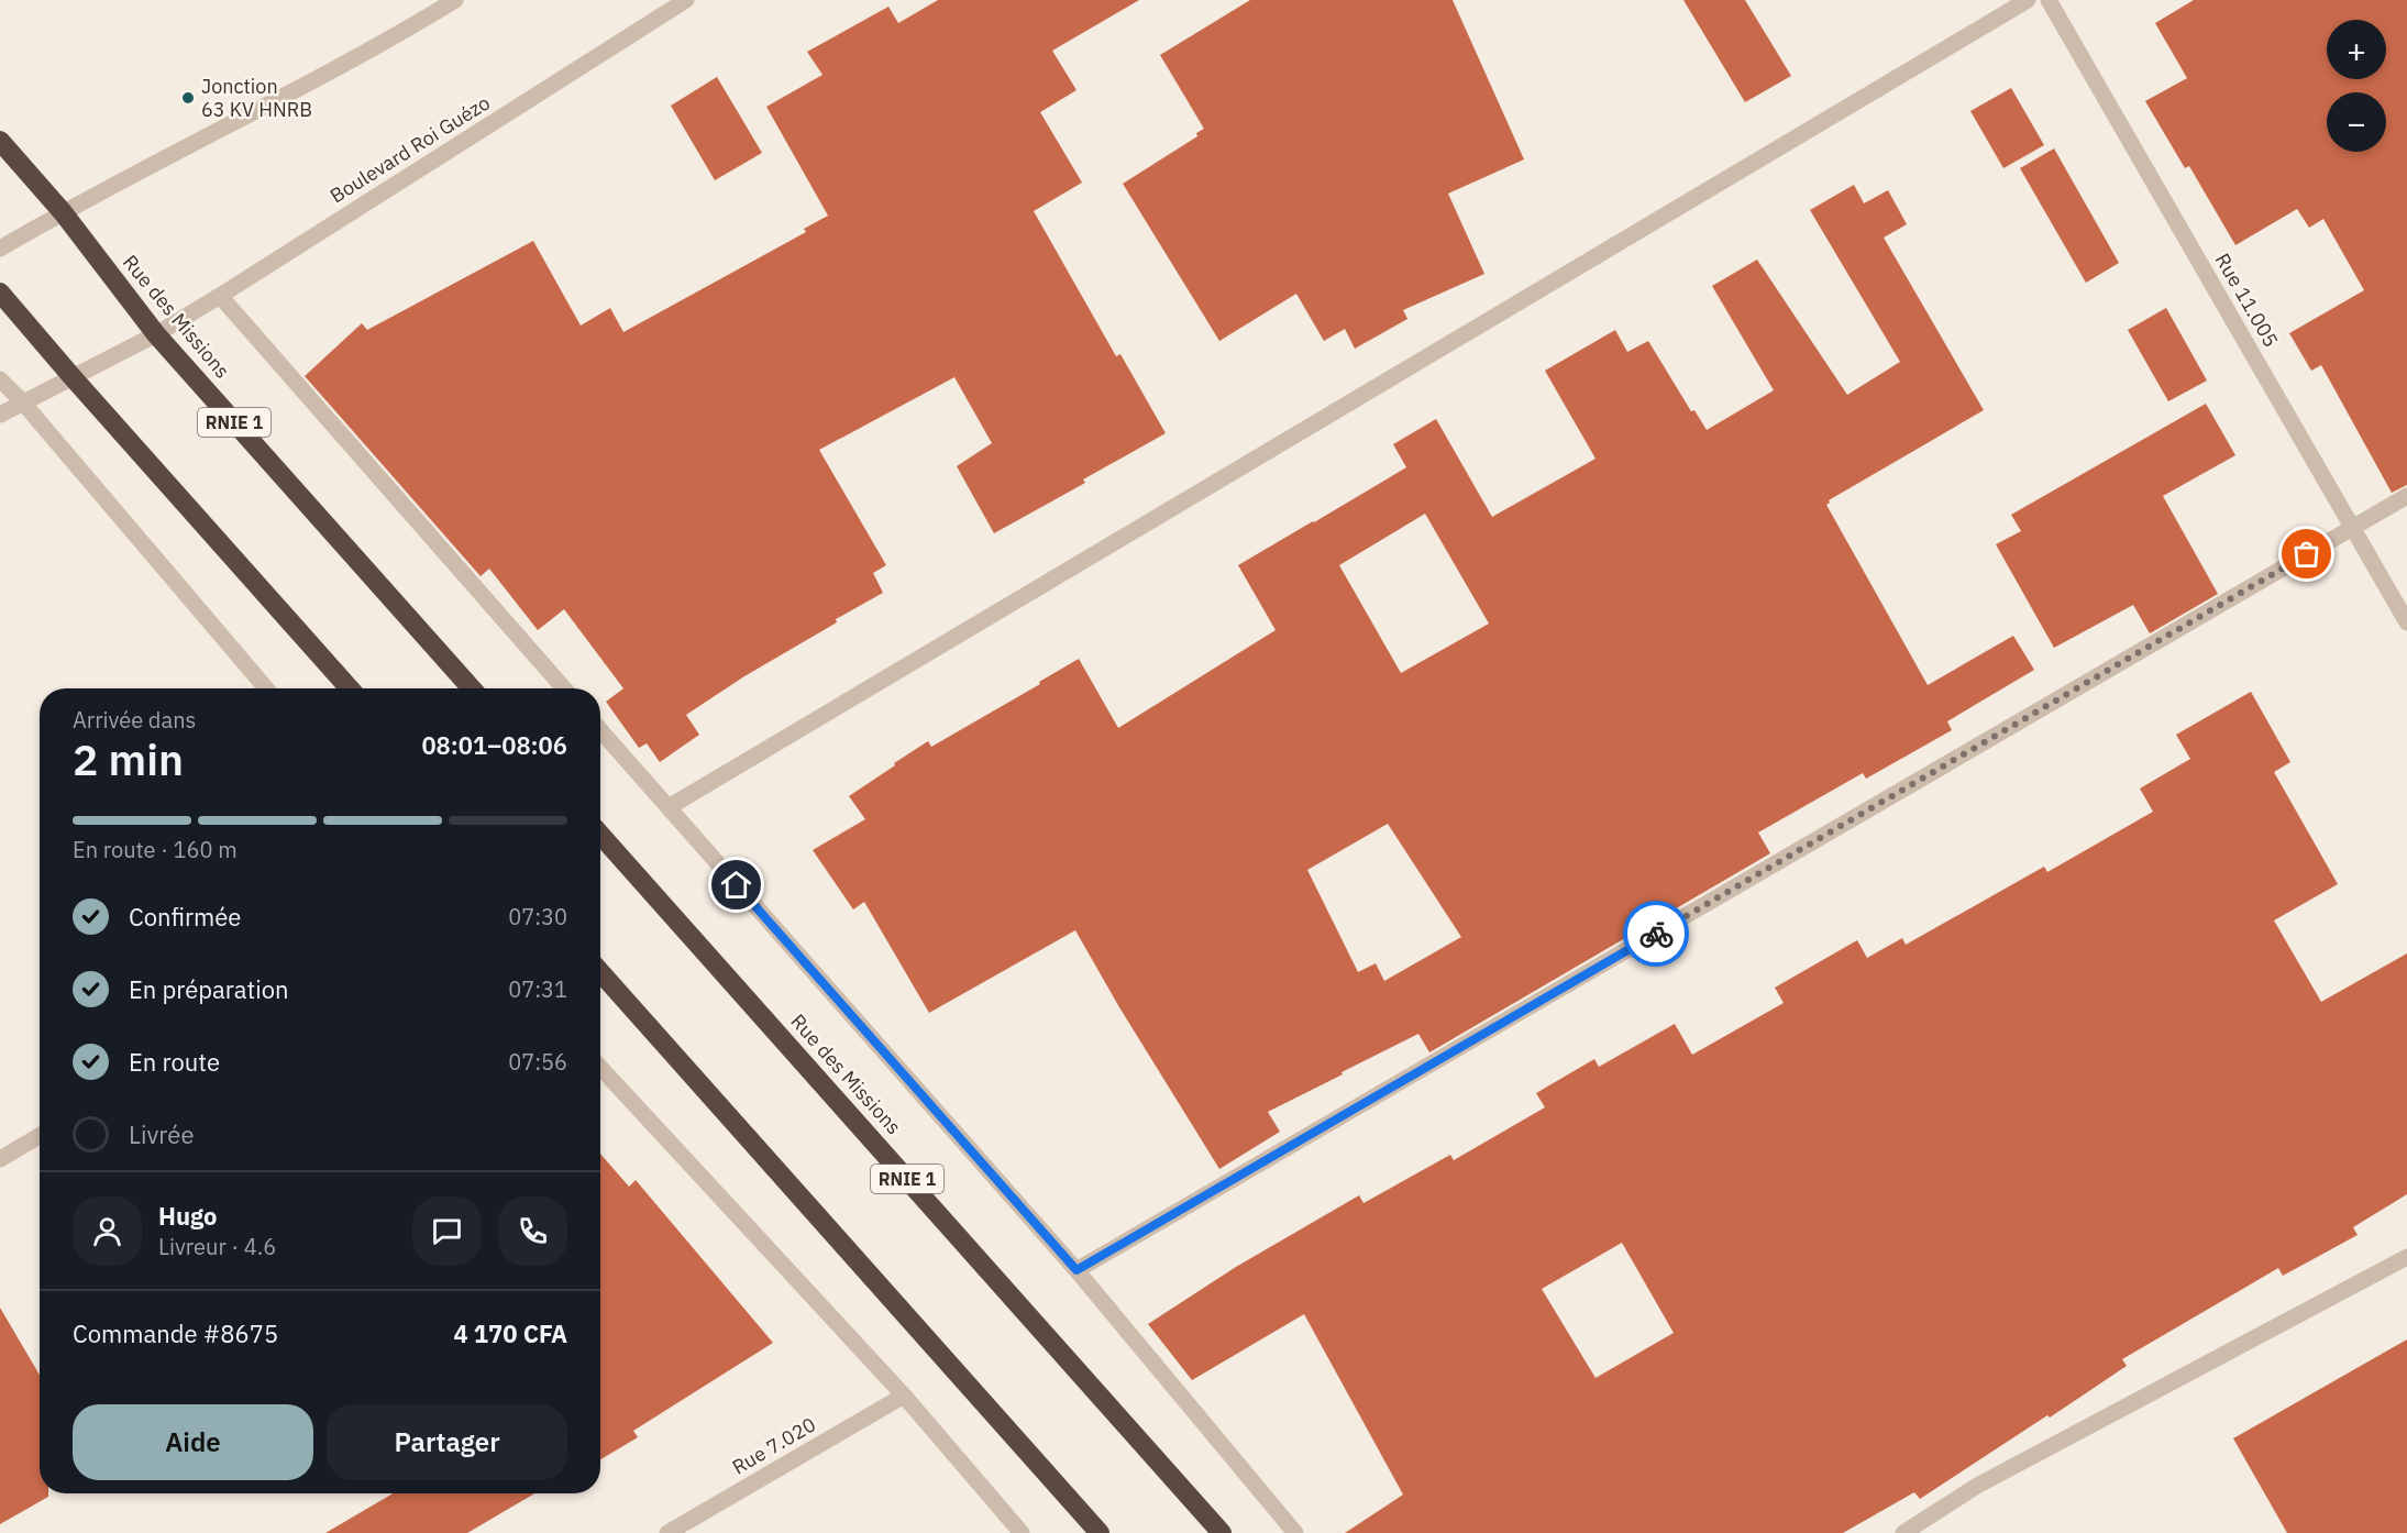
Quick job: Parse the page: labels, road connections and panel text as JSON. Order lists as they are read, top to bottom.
{
  "streets": {
    "highway": ["Rue des Missions", "RNIE 1"],
    "street": ["Boulevard Roi Guézo", "Rue 11.005", "Rue 7.020"]
  },
  "crossings": [
    ["Boulevard Roi Guézo", "Rue des Missions"]
  ],
  "places": ["Jonction 63 KV HNRB"],
  "page": {
    "map_buttons": ["+", "−"],
    "heading": ["2 min", "Arrivée dans", "08:01–08:06"],
    "panel": [
      "Hugo",
      "Livreur · 4.6",
      "Commande #8675",
      "4 170 CFA"
    ],
    "bar": "En route · 160 m",
    "list": [
      ["Confirmée", "07:30"],
      ["En préparation", "07:31"],
      ["En route", "07:56"],
      "Livrée"
    ],
    "buttons": ["Aide", "Partager"]
  }
}
